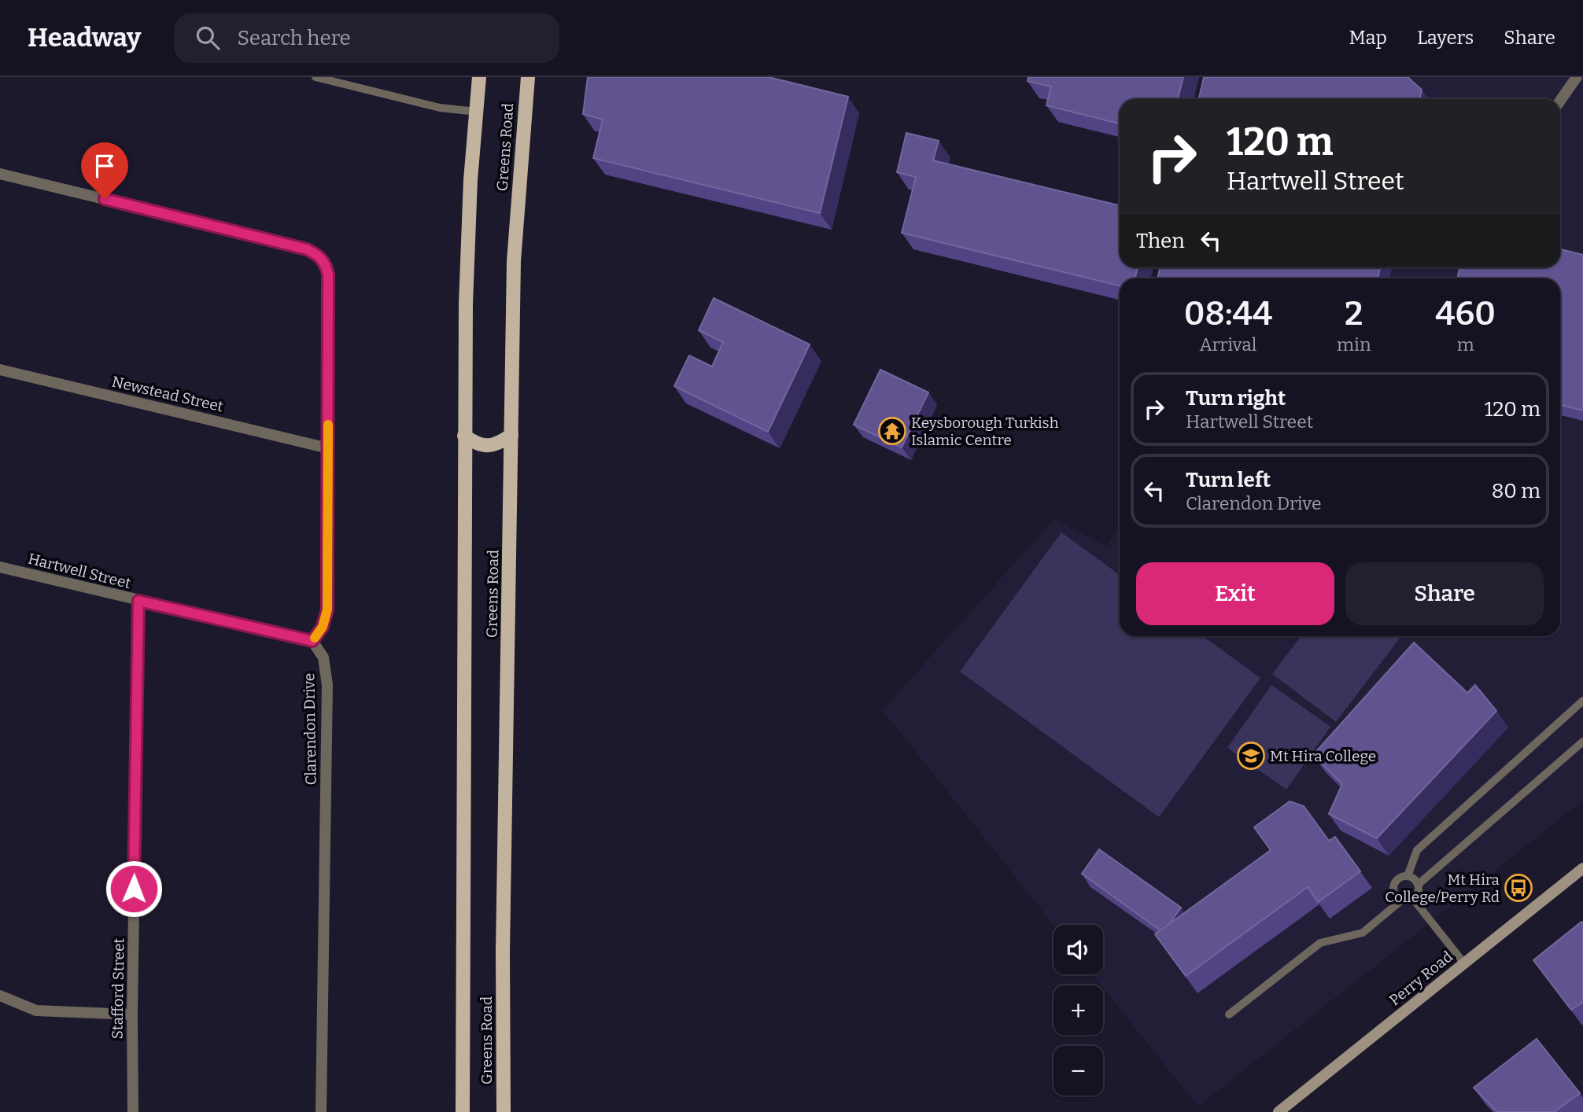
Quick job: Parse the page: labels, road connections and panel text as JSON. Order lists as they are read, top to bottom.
{
  "streets": {
    "main road": ["Greens Road", "Perry Road"],
    "street": [
      "Newstead Street",
      "Hartwell Street",
      "Clarendon Drive",
      "Stafford Street"
    ]
  },
  "crossings": [
    ["Hartwell Street", "Clarendon Drive"],
    ["Hartwell Street", "Stafford Street"]
  ],
  "places": {
    "temple": ["Keysborough Turkish Islamic Centre"],
    "school or university": ["Mt Hira College"],
    "bus stop": ["Mt Hira College/Perry Rd"]
  },
  "page": {
    "header": "Headway",
    "search": "Search here",
    "nav": ["Map", "Layers", "Share"],
    "turn": ["120 m", "Hartwell Street"],
    "then": "Then",
    "eta": [
      "08:44",
      "Arrival",
      "2",
      "min",
      "460",
      "m"
    ],
    "list": [
      {
        "name": "Turn right",
        "note": "Hartwell Street",
        "value": "120 m"
      },
      {
        "name": "Turn left",
        "note": "Clarendon Drive",
        "value": "80 m"
      }
    ],
    "buttons": ["Exit", "Share"],
    "map_buttons": ["+", "−"]
  }
}
